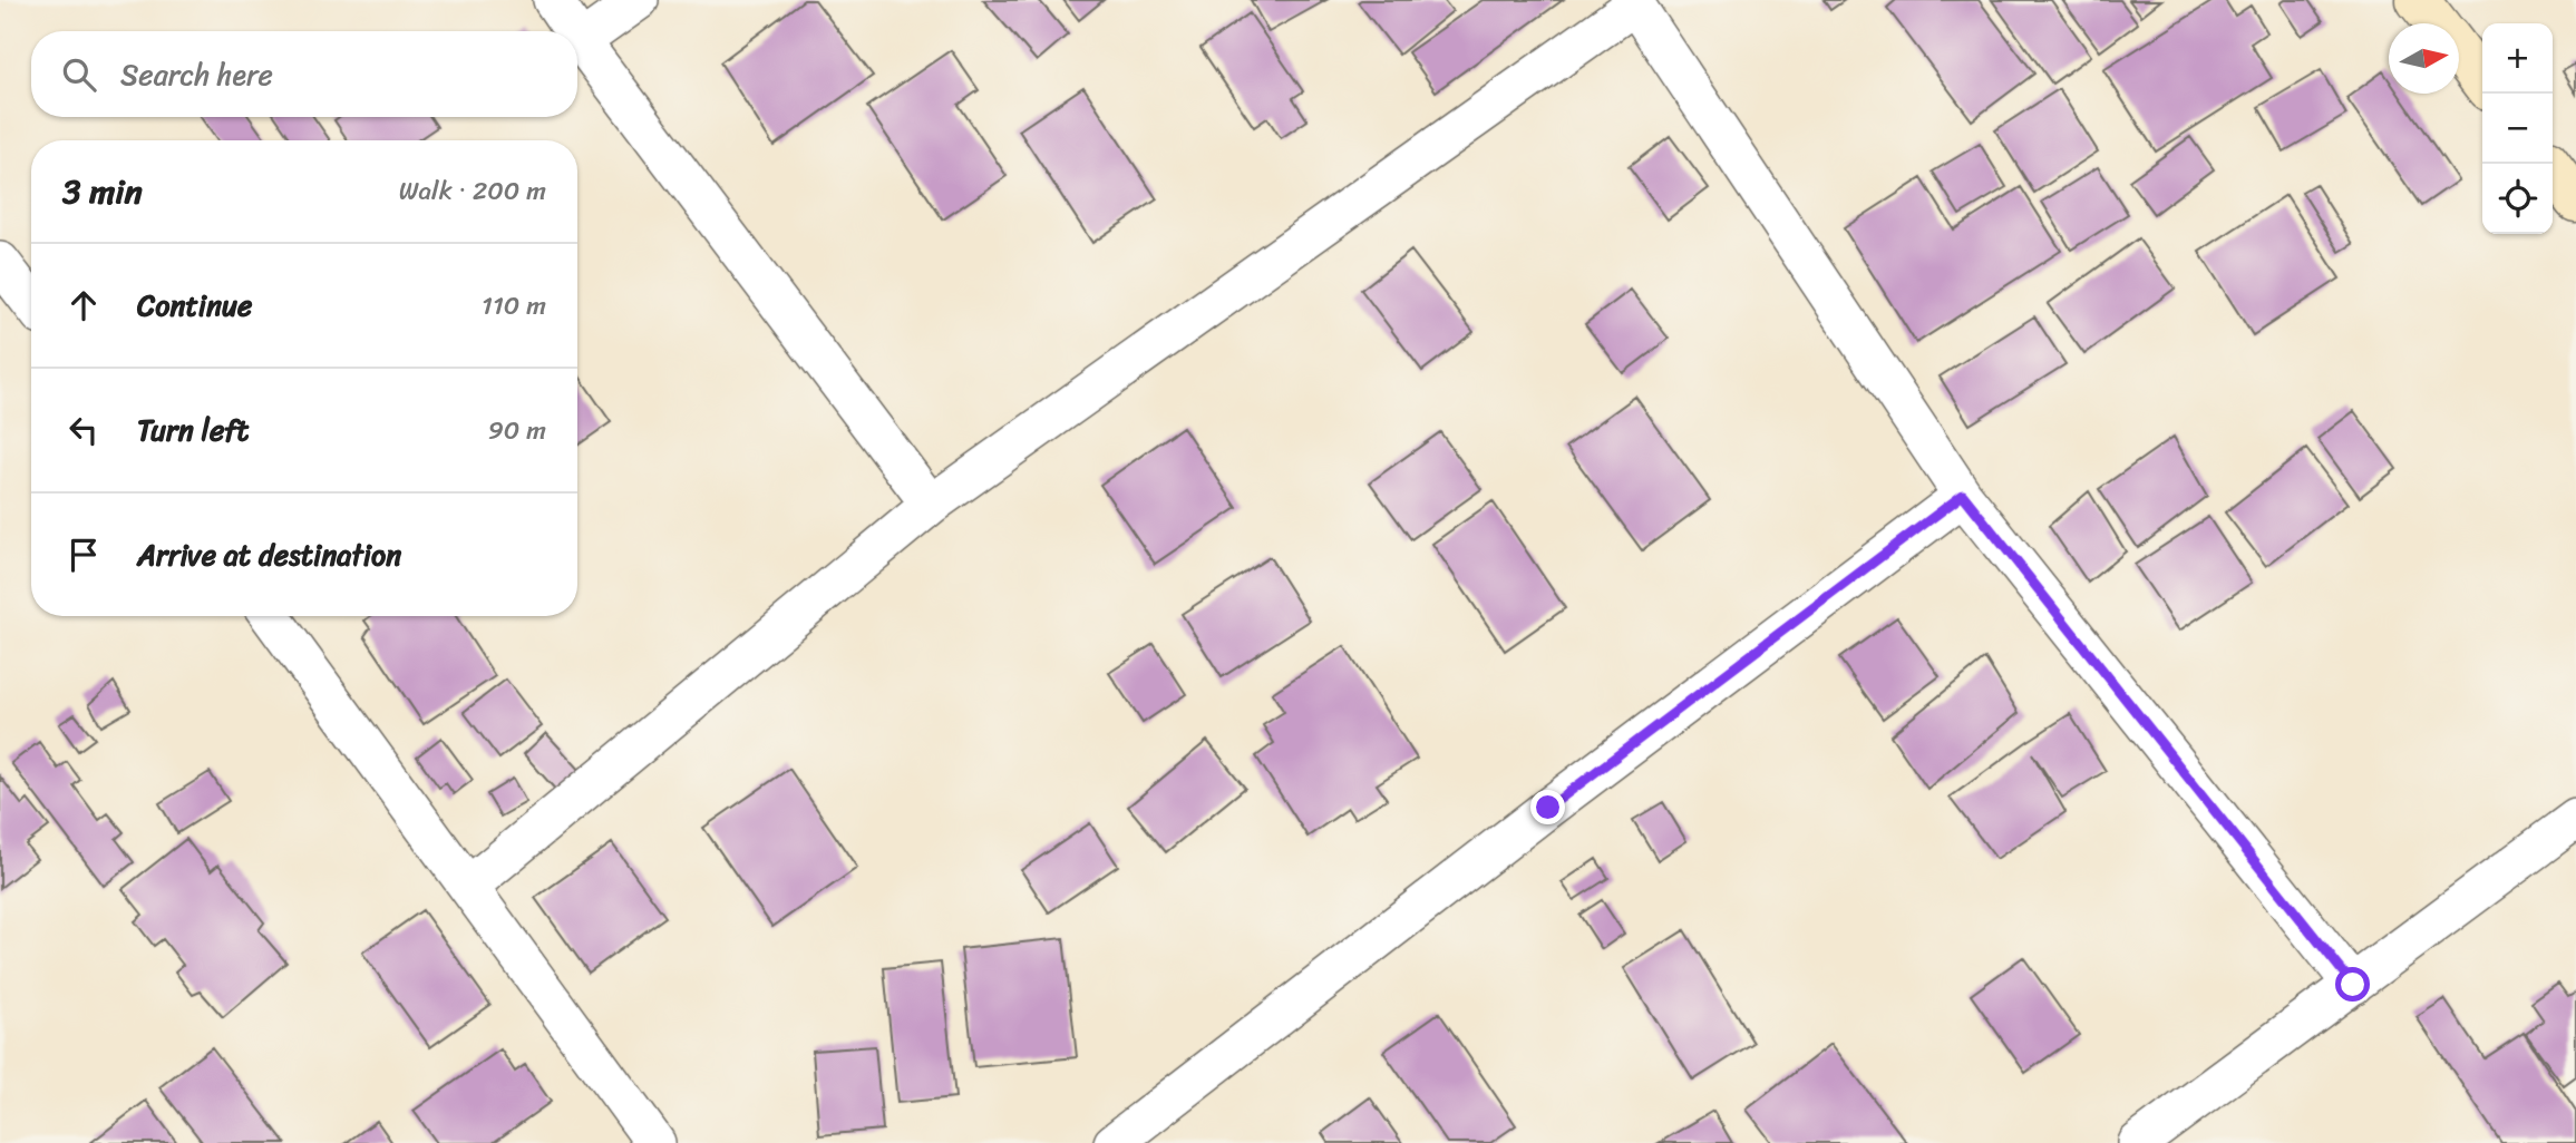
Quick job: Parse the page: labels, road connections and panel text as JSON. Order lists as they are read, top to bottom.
{
  "north": "right",
  "page": {
    "map_buttons": ["+", "−"],
    "search": "Search here",
    "heading": ["3 min", "Walk · 200 m"],
    "list": [
      ["Continue", "110 m"],
      ["Turn left", "90 m"],
      "Arrive at destination"
    ]
  }
}
